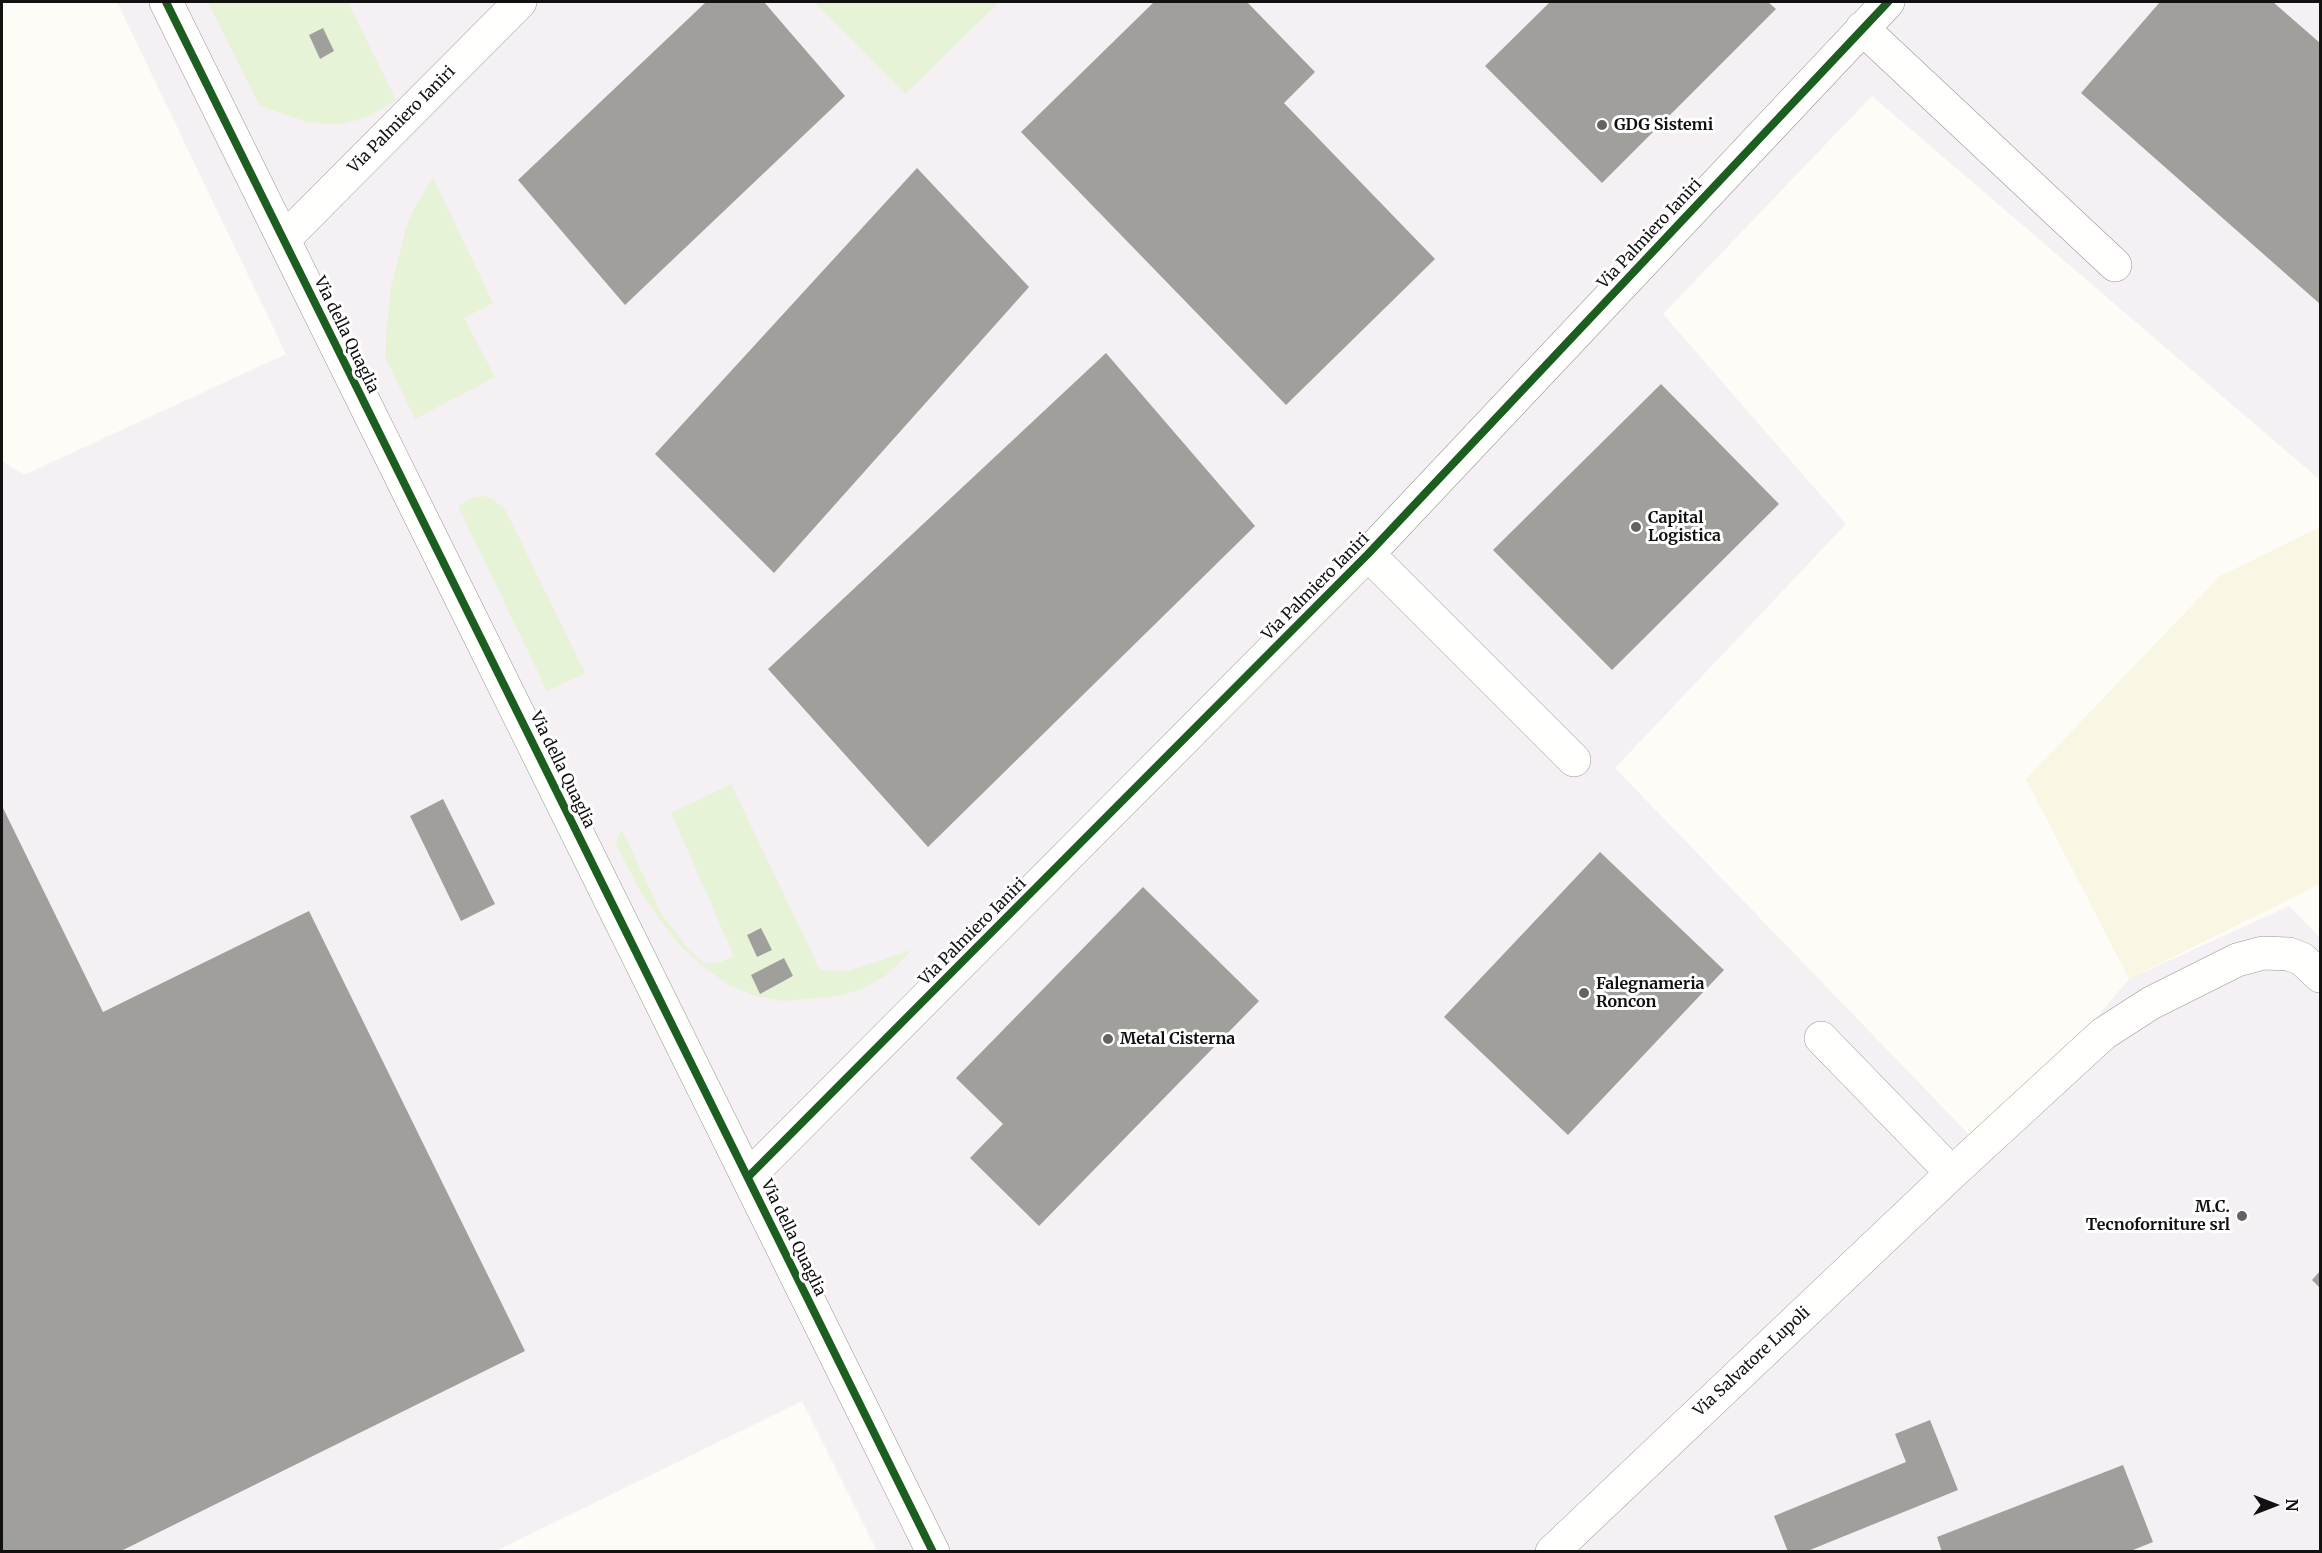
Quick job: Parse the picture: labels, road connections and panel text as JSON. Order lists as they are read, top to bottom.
{
  "streets": {
    "street": ["Via Palmiero Ianiri", "Via della Quaglia", "Via Salvatore Lupoli"]
  },
  "crossings": [
    ["Via Palmiero Ianiri", "Via della Quaglia"]
  ],
  "places": [
    "GDG Sistemi",
    "Capital Logistica",
    "Falegnameria Roncon",
    "Metal Cisterna",
    "M.C. Tecnoforniture srl"
  ],
  "north": "right"
}
